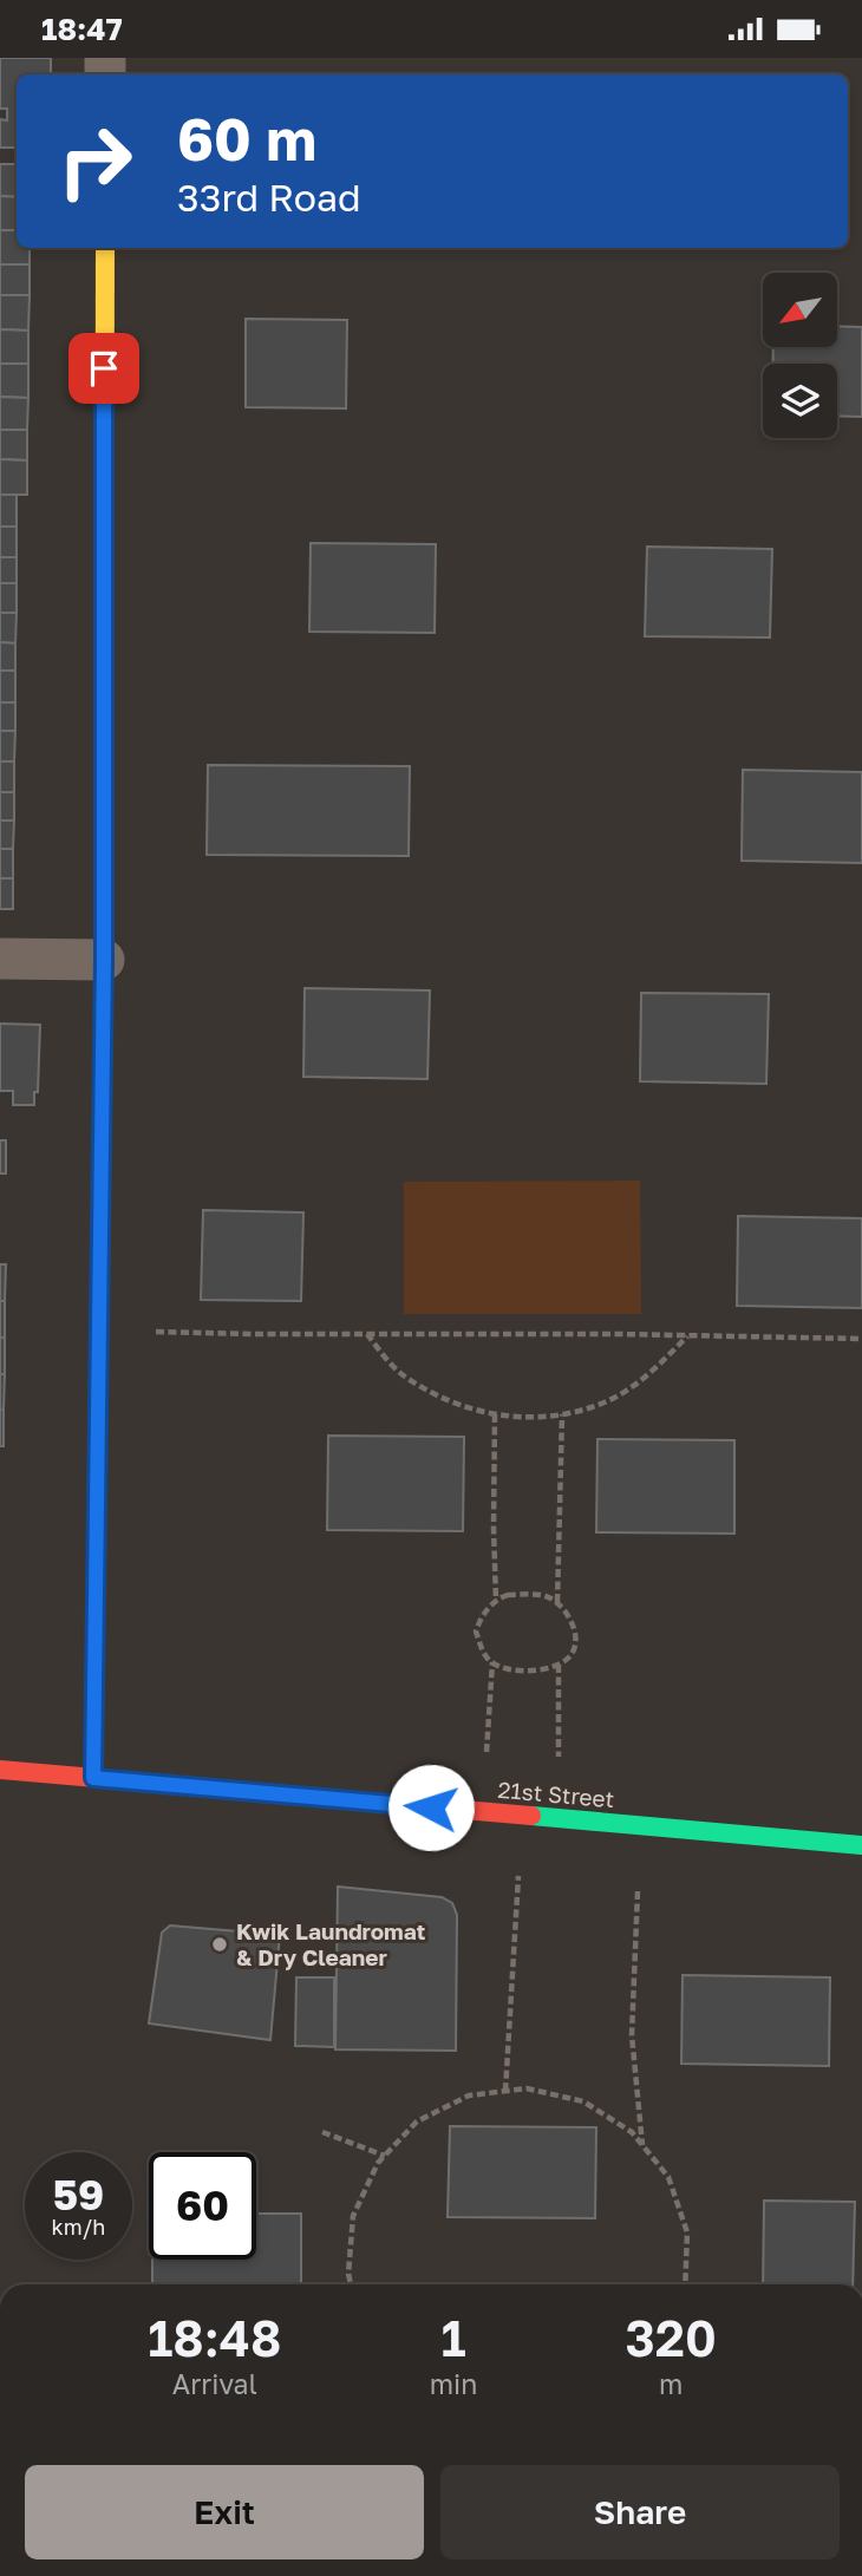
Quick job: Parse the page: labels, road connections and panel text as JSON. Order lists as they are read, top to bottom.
{
  "streets": {
    "street": ["21st Street"]
  },
  "places": ["Kwik Laundromat & Dry Cleaner"],
  "north": "bottom left",
  "page": {
    "status": "18:47",
    "turn": ["60 m", "33rd Road"],
    "speed": "59 km/h",
    "limit": "60",
    "eta": [
      "18:48",
      "Arrival",
      "1",
      "min",
      "320",
      "m"
    ],
    "buttons": ["Exit", "Share"]
  }
}
